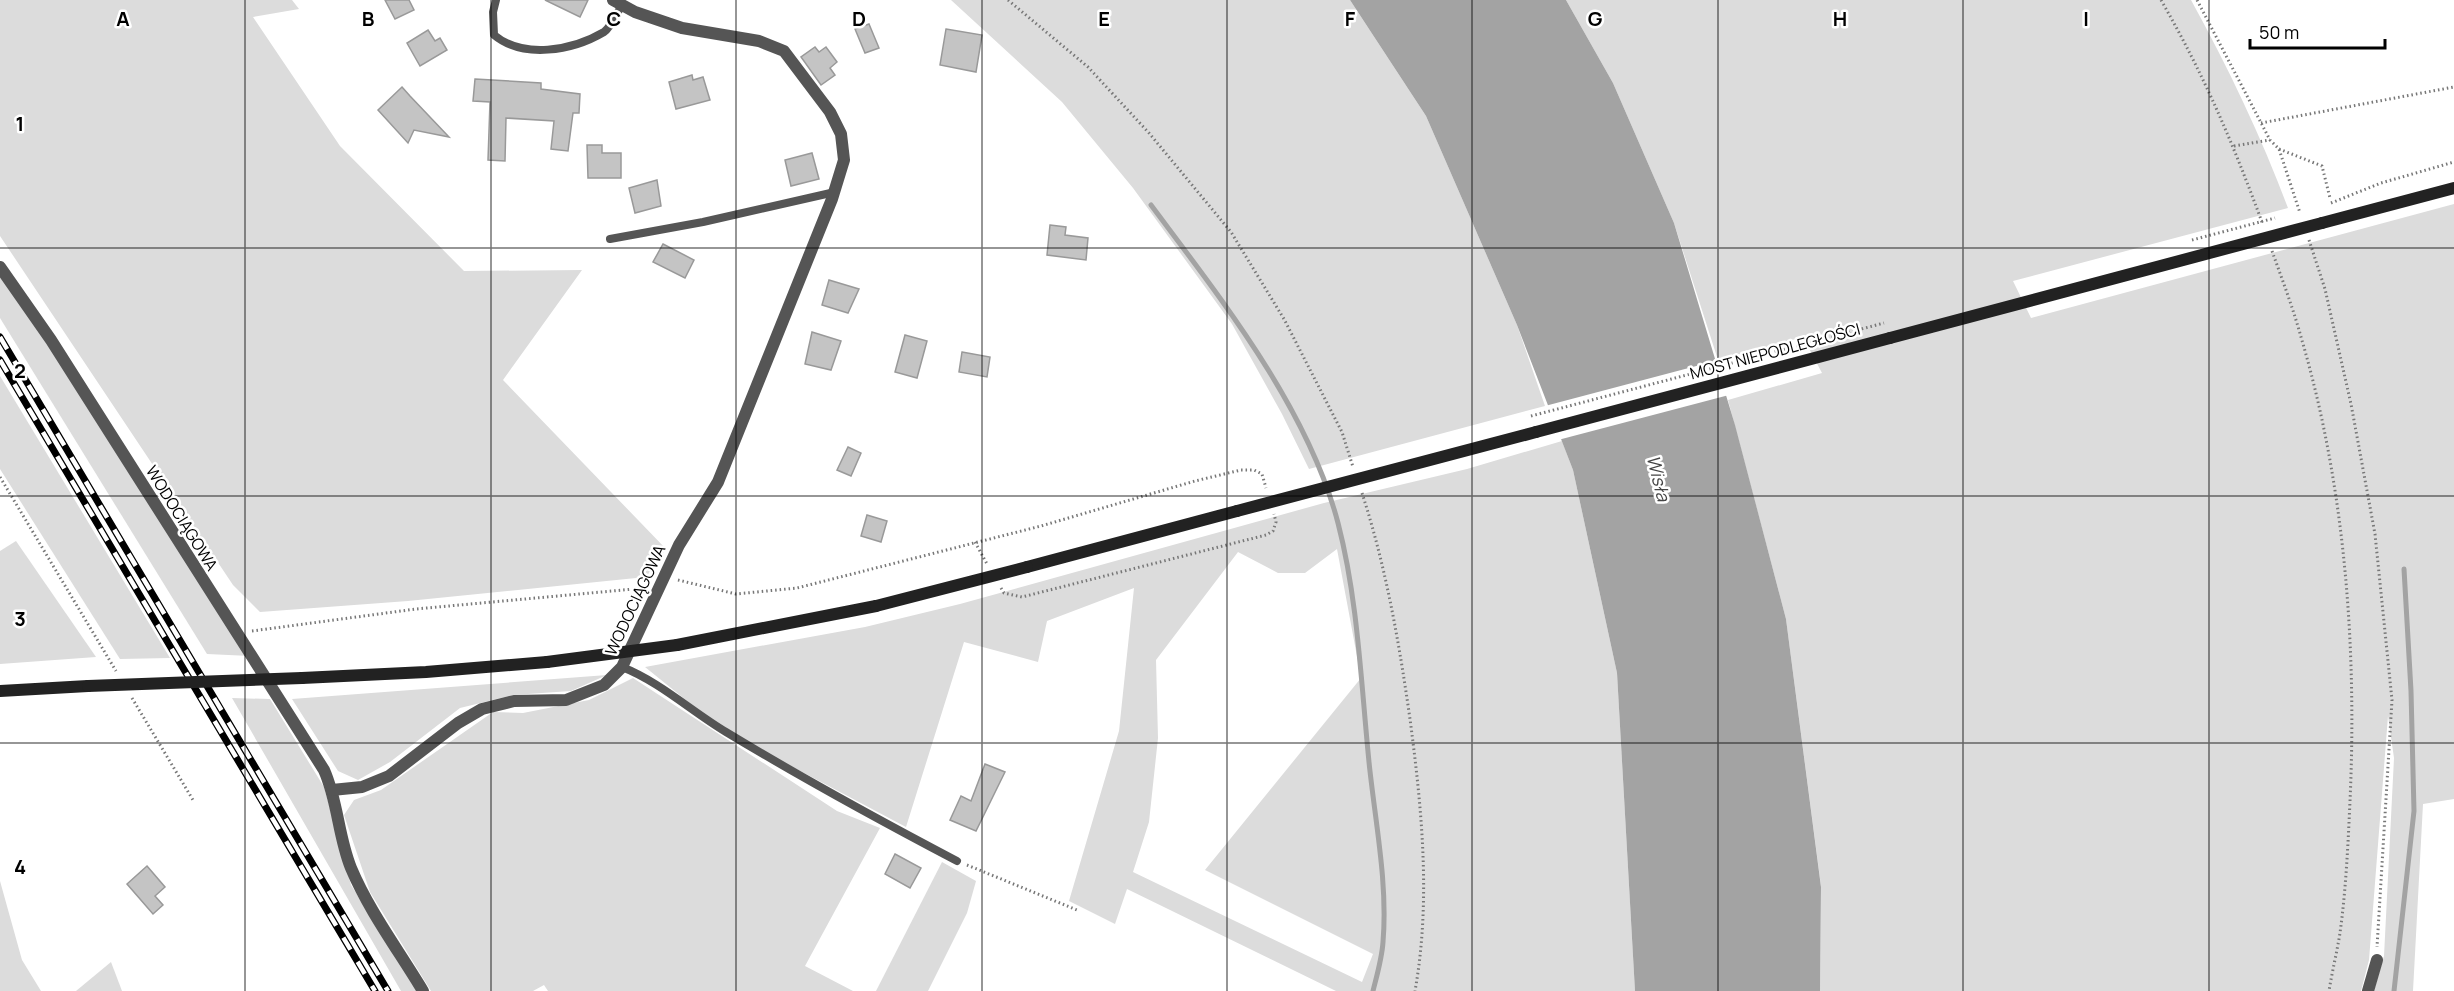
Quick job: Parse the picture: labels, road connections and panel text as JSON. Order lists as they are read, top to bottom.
{
  "streets": {
    "main road": ["MOST NIEPODLEGŁOŚCI"],
    "street": ["WODOCIĄGOWA"]
  },
  "water": ["Wisła"],
  "scale_bar": "50 m",
  "grid": {
    "columns": [
      "A",
      "B",
      "C",
      "D",
      "E",
      "F",
      "G",
      "H",
      "I"
    ],
    "rows": [
      "1",
      "2",
      "3",
      "4"
    ]
  }
}
